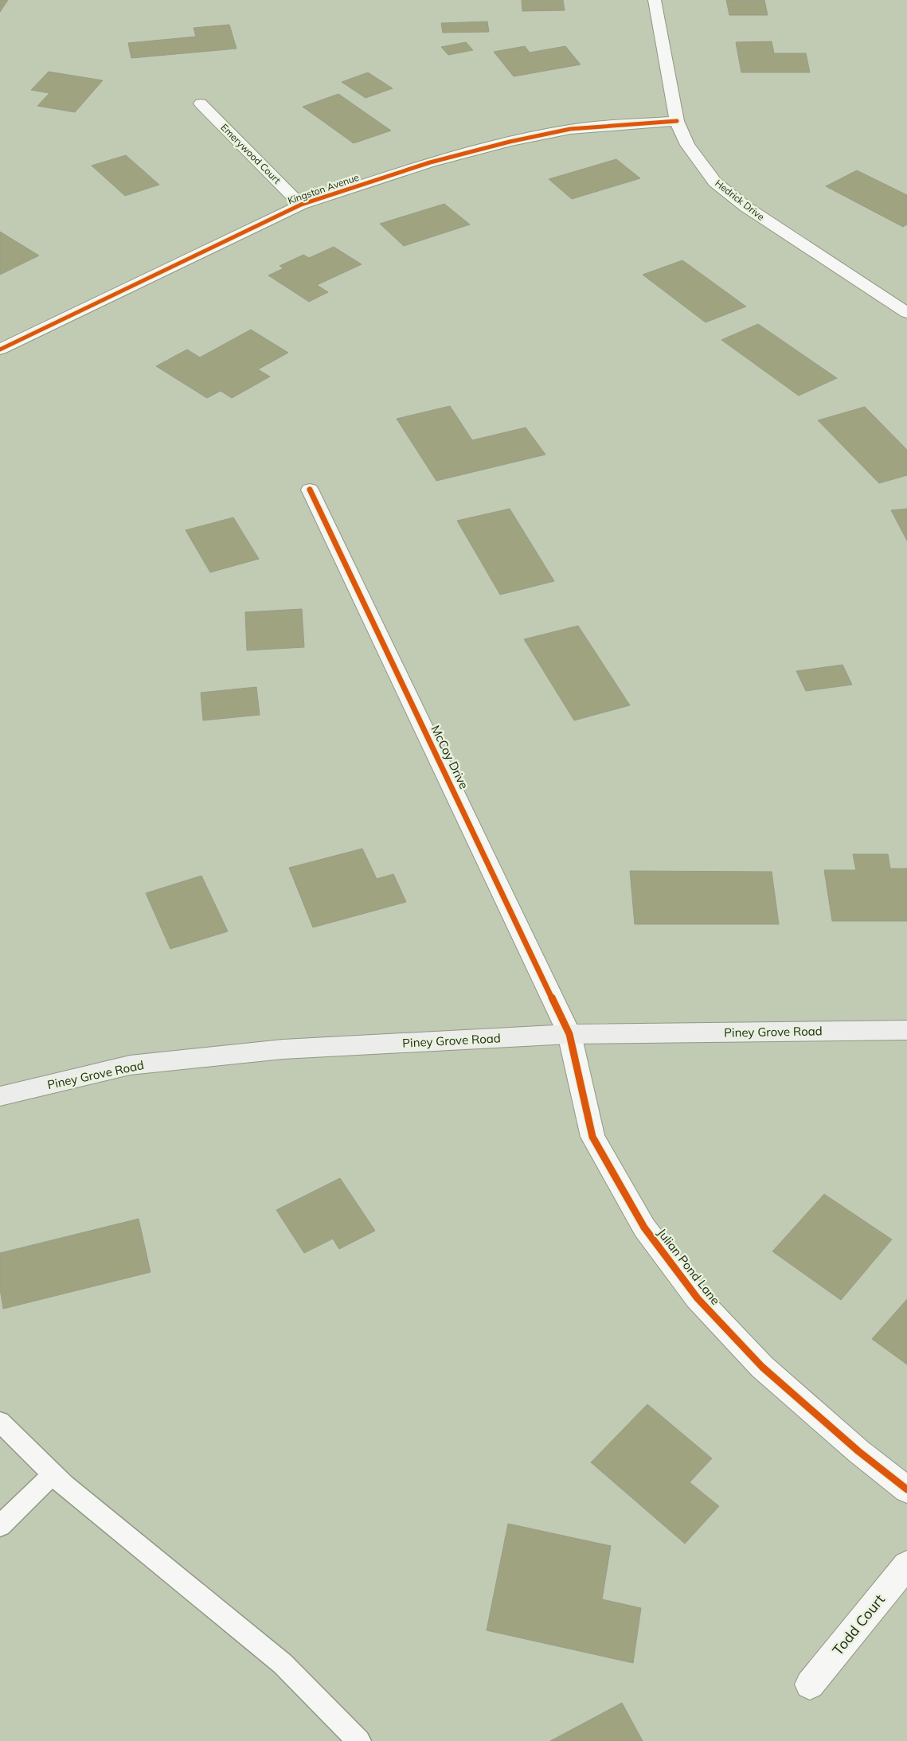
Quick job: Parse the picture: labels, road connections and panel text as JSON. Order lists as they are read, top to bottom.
{
  "streets": {
    "main road": ["Piney Grove Road"],
    "street": [
      "Emerywood Court",
      "Kingston Avenue",
      "Hedrick Drive",
      "McCoy Drive",
      "Julian Pond Lane",
      "Todd Court"
    ]
  },
  "crossings": [
    ["Emerywood Court", "Kingston Avenue"],
    ["Kingston Avenue", "Hedrick Drive"],
    ["McCoy Drive", "Piney Grove Road"],
    ["McCoy Drive", "Julian Pond Lane"],
    ["Piney Grove Road", "Julian Pond Lane"]
  ]
}
